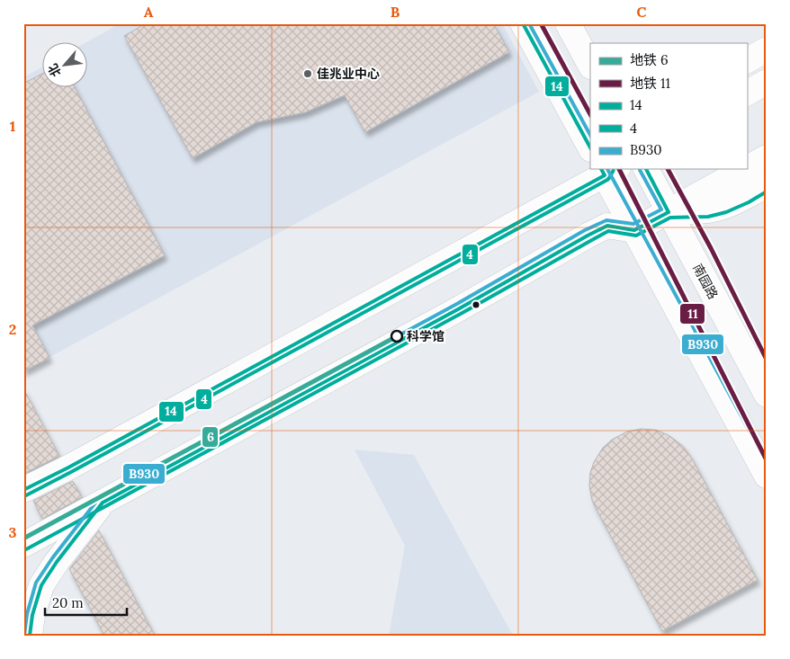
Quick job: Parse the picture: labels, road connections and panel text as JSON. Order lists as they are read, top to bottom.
{
  "streets": {
    "main road": ["南园路"]
  },
  "places": ["佳兆业中心", "科学馆"],
  "lines": [
    "metro line 11",
    "transit line 14",
    "transit line B930",
    "transit line 4",
    "metro line 6"
  ],
  "legend": [
    "地铁 6",
    "地铁 11",
    "14",
    "4",
    "B930"
  ],
  "scale_bar": "20 m",
  "north": "bottom left",
  "grid": {
    "columns": ["A", "B", "C"],
    "rows": ["1", "2", "3"]
  }
}
